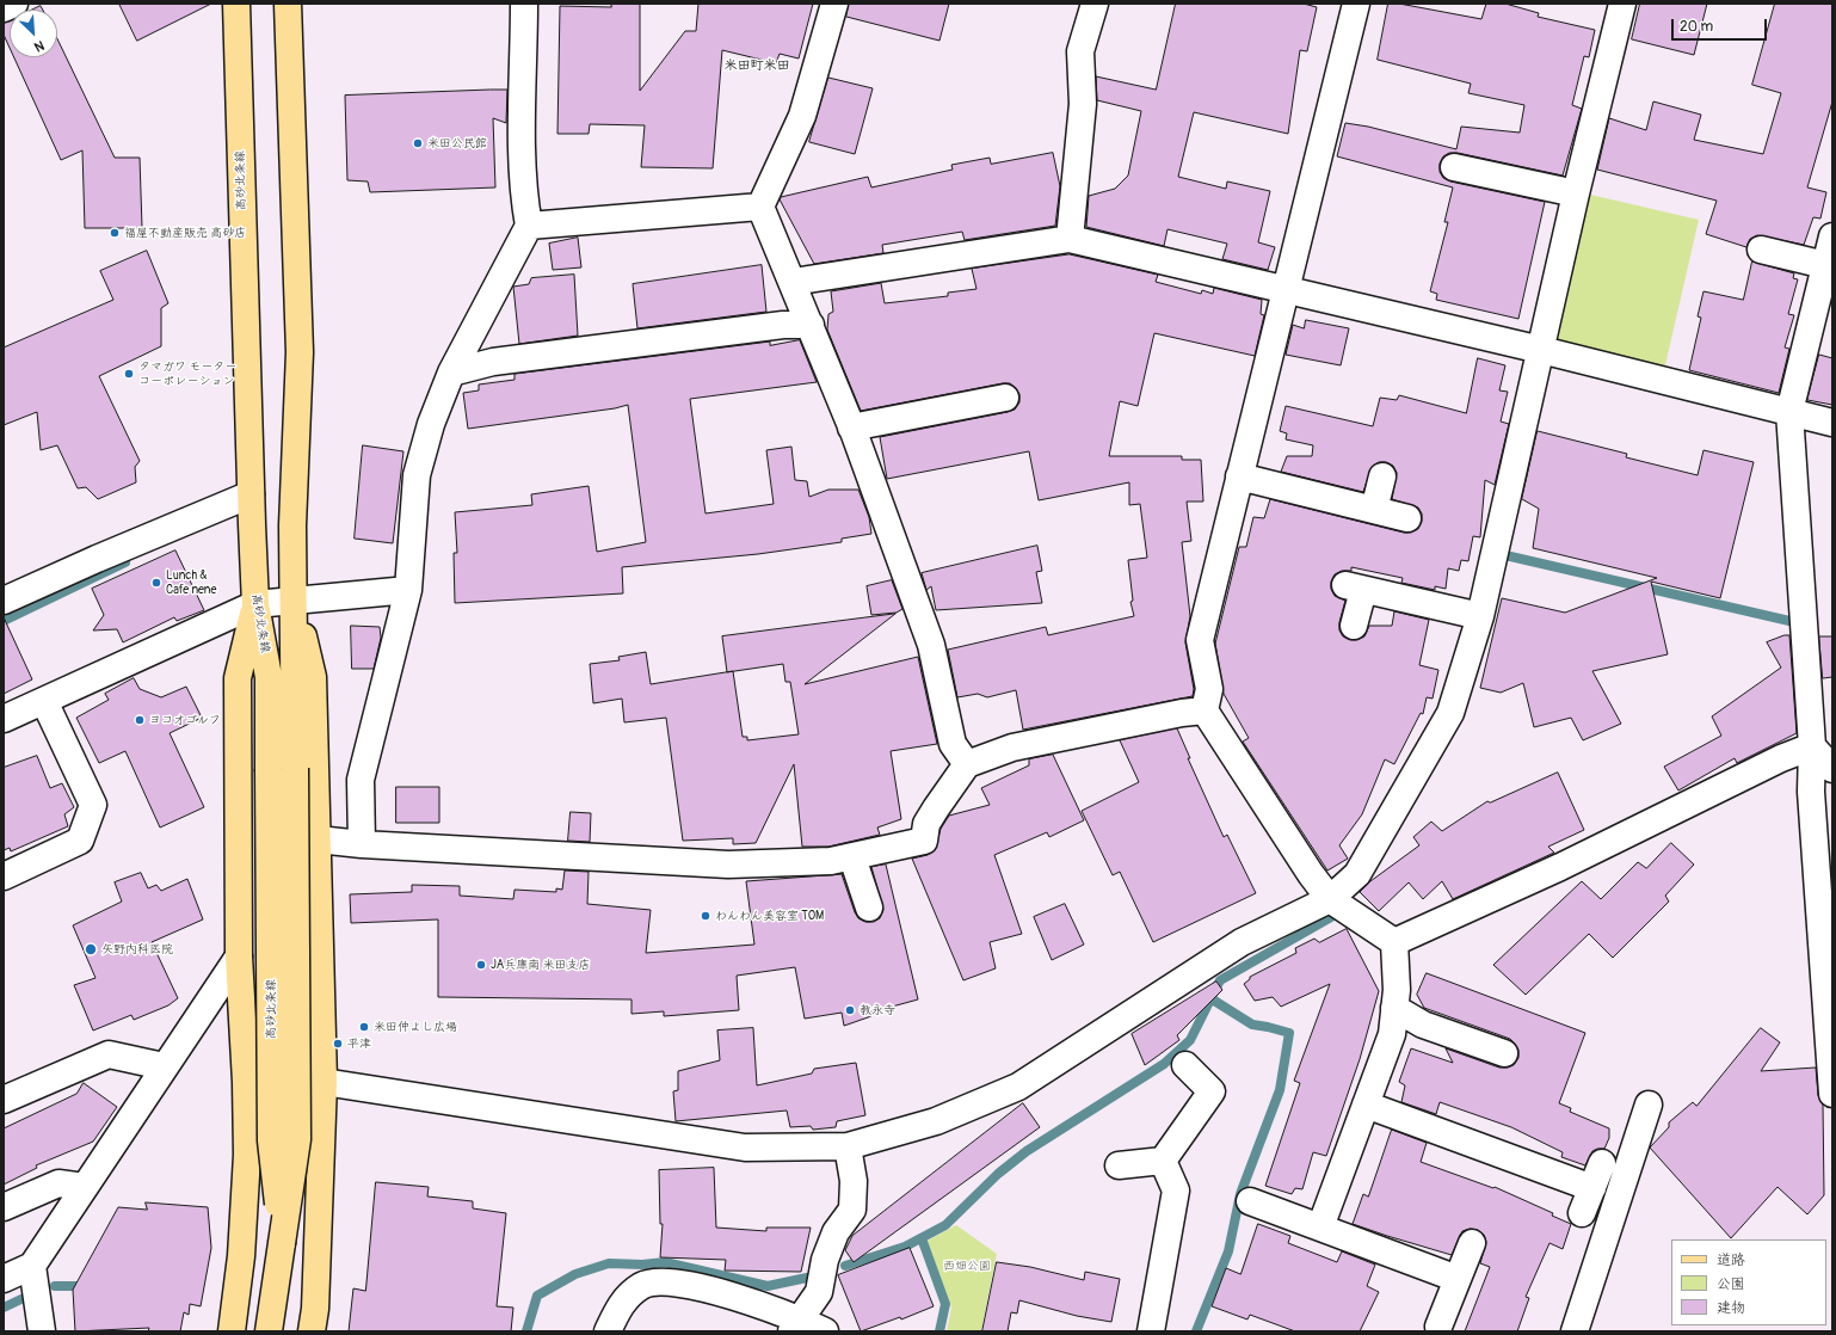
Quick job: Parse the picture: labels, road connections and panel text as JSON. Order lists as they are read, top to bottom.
{
  "streets": {
    "main road": ["高砂北条線"]
  },
  "districts": ["米田町米田"],
  "parks": ["西畑公園"],
  "places": [
    "米田公民館",
    "福屋不動産販売 高砂店",
    "タマガワ モーター コーポレーション",
    "Lunch & Cafe nene",
    "ヨコオゴルフ",
    "わんわん美容室 TOM",
    "矢野内科医院",
    "JA兵庫南 米田支店",
    "教永寺",
    "米田仲よし広場",
    "平津"
  ],
  "legend": ["道路", "公園", "建物"],
  "scale_bar": "20 m",
  "north": "bottom right"
}
